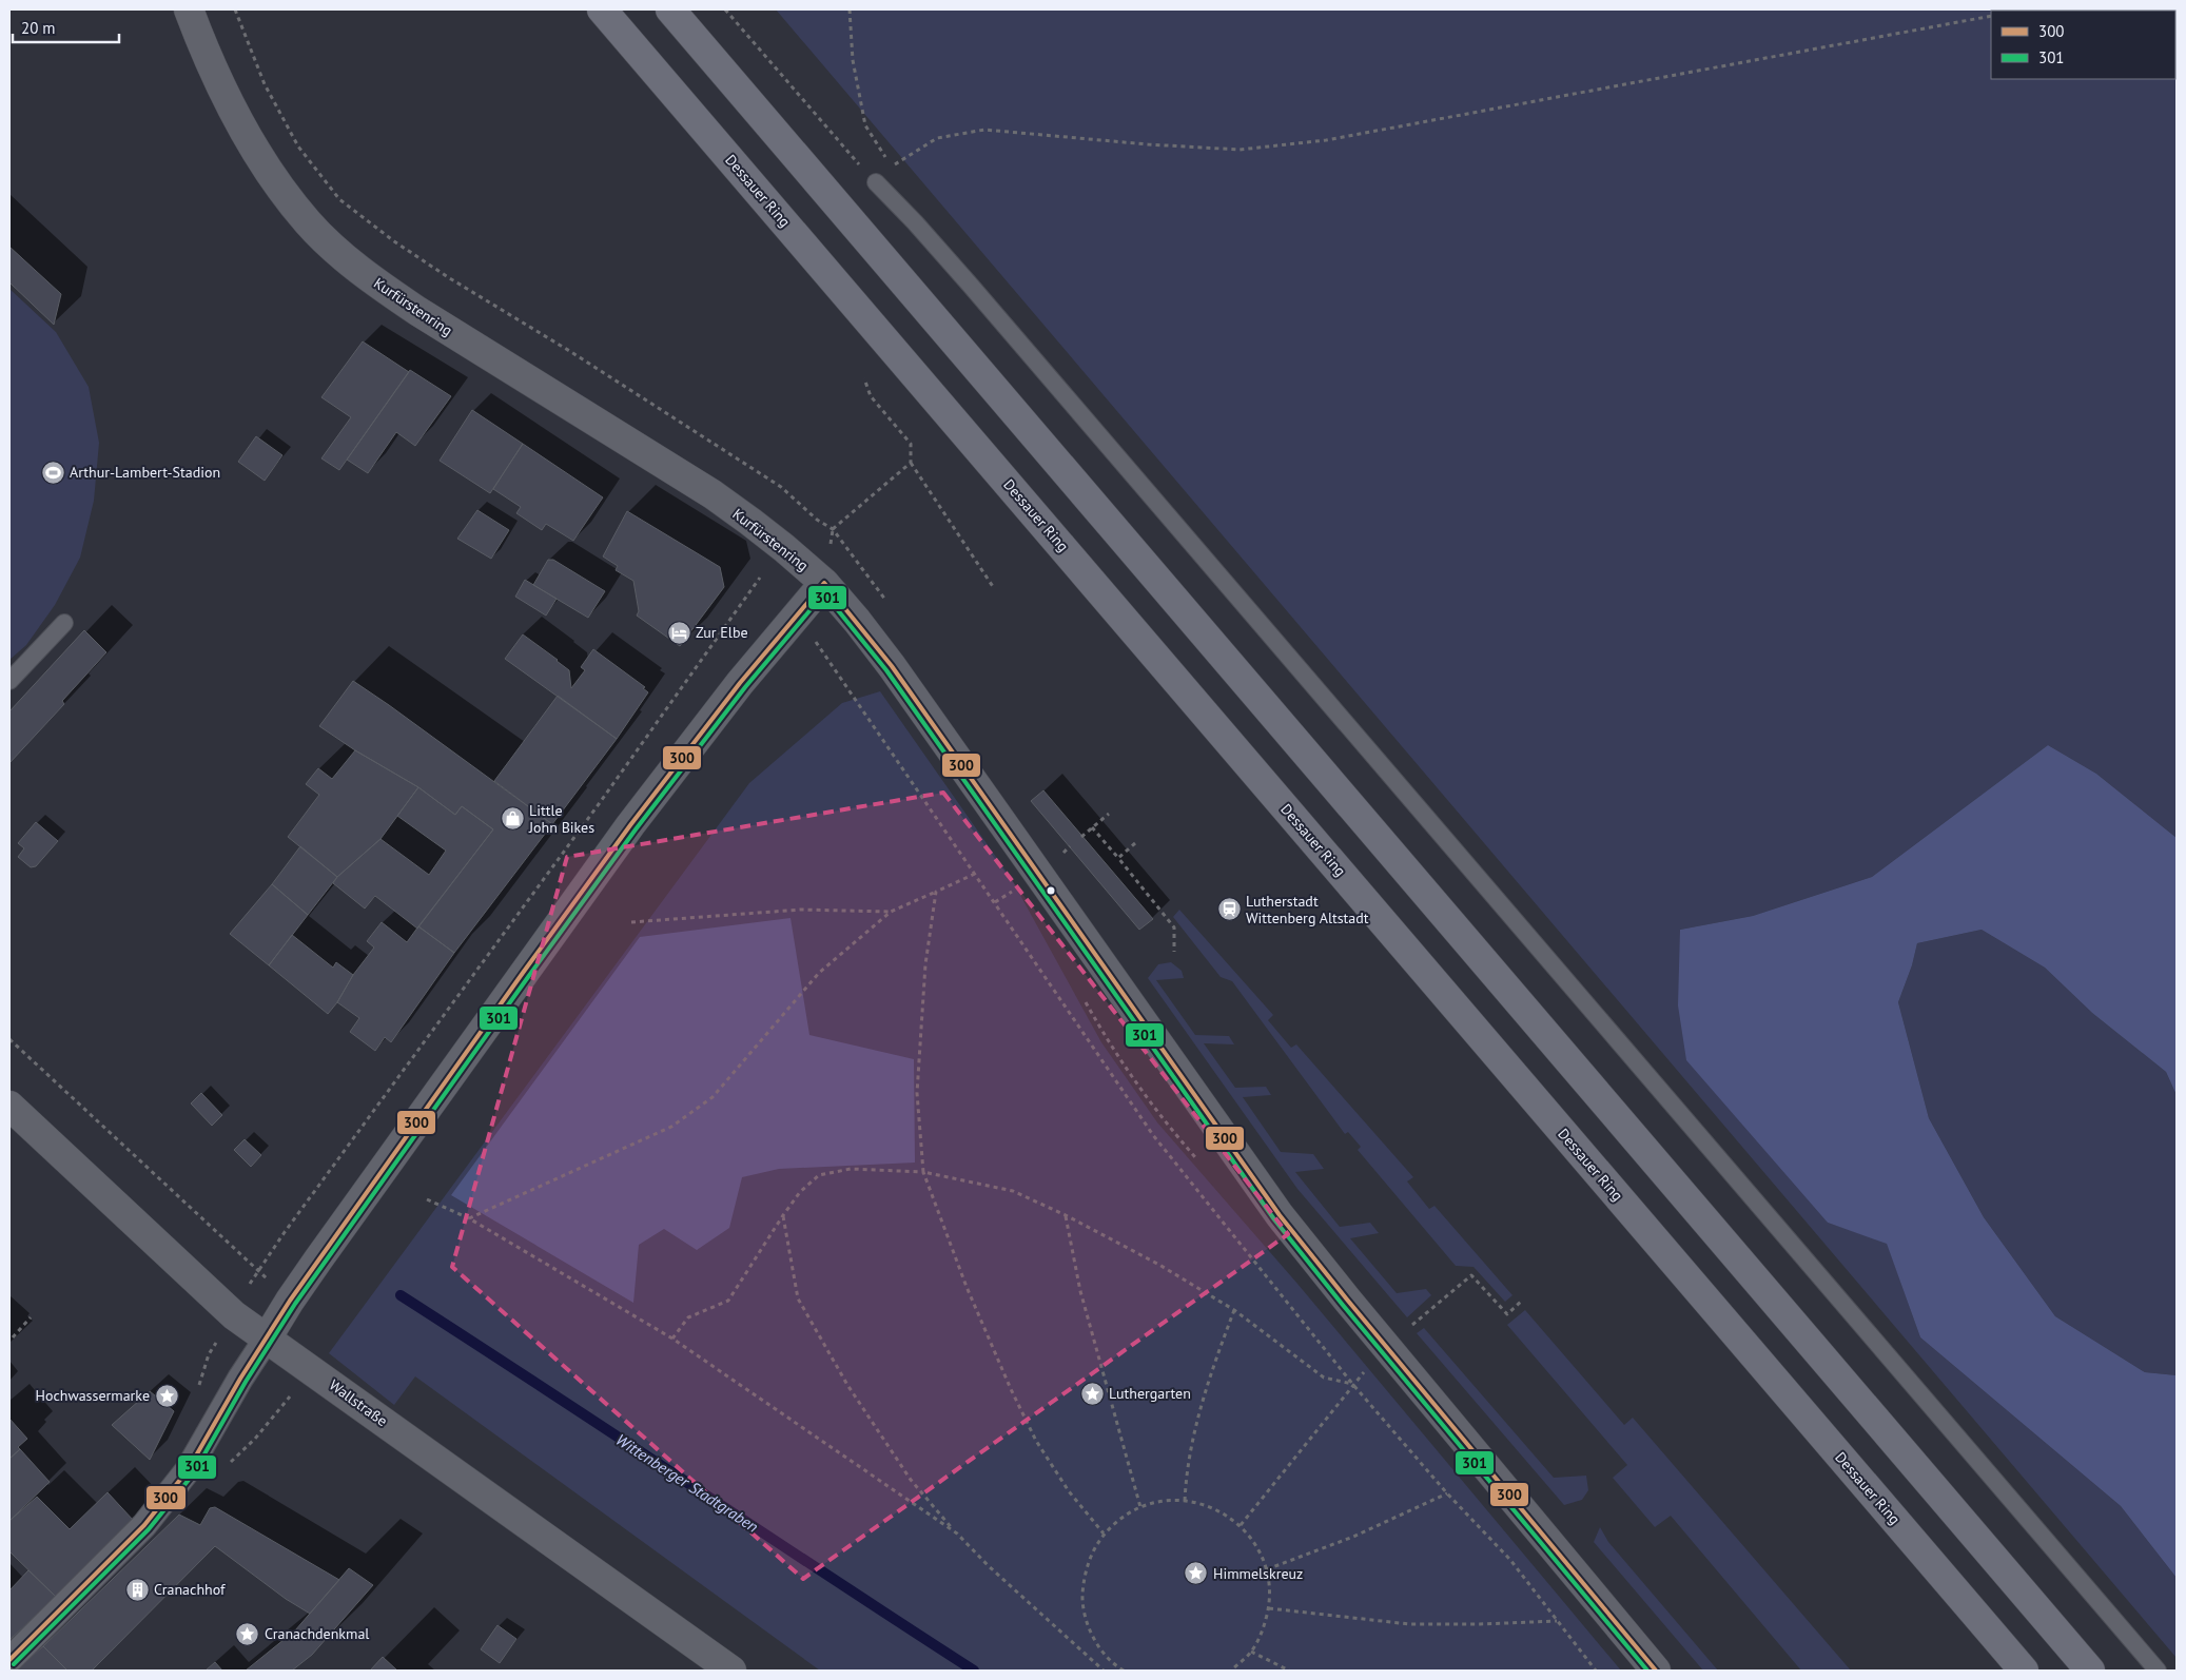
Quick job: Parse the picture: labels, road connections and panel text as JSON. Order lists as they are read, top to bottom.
{
  "streets": {
    "main road": ["Dessauer Ring"],
    "street": ["Kurfürstenring", "Wallstraße"]
  },
  "water": ["Wittenberger Stadtgraben"],
  "places": {
    "sports": ["Arthur-Lambert-Stadion"],
    "hotel": ["Zur Elbe"],
    "shop": ["Little John Bikes"],
    "station": ["Lutherstadt Wittenberg Altstadt"],
    "place": [
      "Luthergarten",
      "Hochwassermarke",
      "Himmelskreuz",
      "Cranachdenkmal"
    ],
    "building": ["Cranachhof"]
  },
  "lines": ["transit line 300", "transit line 301"],
  "legend": ["300", "301"],
  "scale_bar": "20 m"
}
